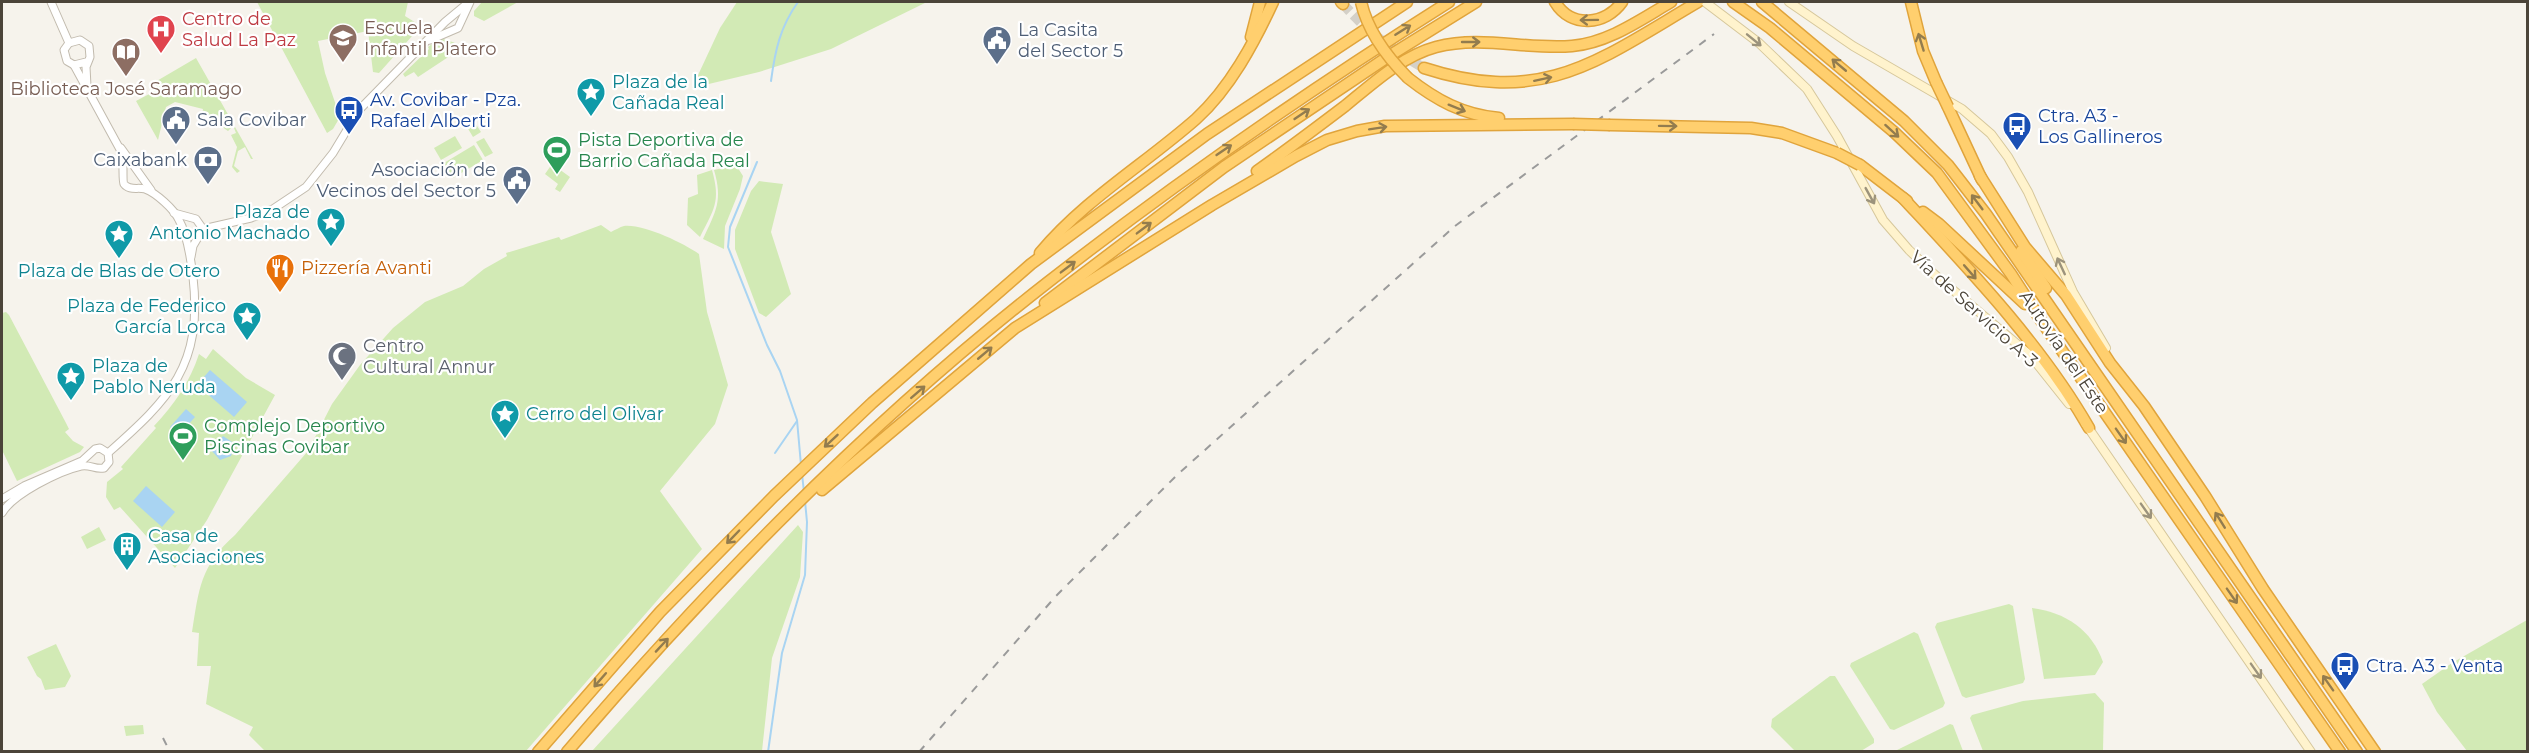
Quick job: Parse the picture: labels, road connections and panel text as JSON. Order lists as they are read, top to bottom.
{
  "streets": {
    "highway": ["Autovía del Este"],
    "main road": ["Vía de Servicio A-3"]
  },
  "one_way": ["Vía de Servicio A-3"],
  "places": {
    "hospital": ["Centro de Salud La Paz"],
    "school or university": ["Escuela Infantil Platero"],
    "public building": ["La Casita del Sector 5", "Sala Covibar", "Asociación de Vecinos del Sector 5"],
    "library": ["Biblioteca José Saramago"],
    "place": [
      "Plaza de la Cañada Real",
      "Plaza de Antonio Machado",
      "Plaza de Blas de Otero",
      "Plaza de Federico García Lorca",
      "Plaza de Pablo Neruda",
      "Cerro del Olivar"
    ],
    "bus stop": ["Av. Covibar - Pza. Rafael Alberti", "Ctra. A3 - Los Gallineros", "Ctra. A3 - Venta"],
    "sports": ["Pista Deportiva de Barrio Cañada Real", "Complejo Deportivo Piscinas Covibar"],
    "bank": ["Caixabank"],
    "restaurant": ["Pizzería Avanti"],
    "mosque": ["Centro Cultural Annur"],
    "building": ["Casa de Asociaciones"]
  }
}
